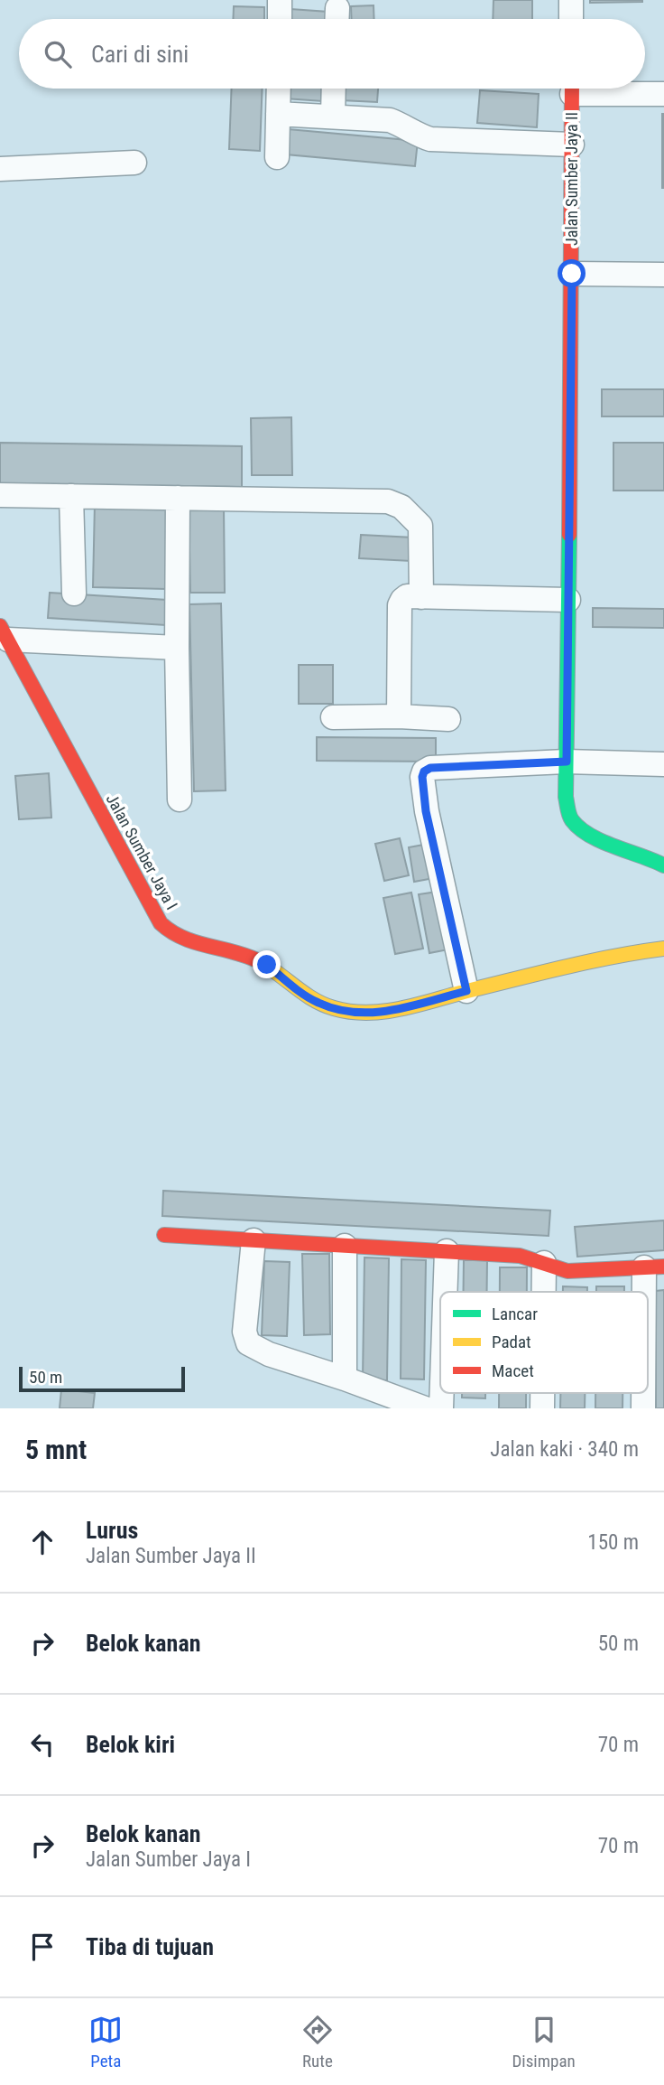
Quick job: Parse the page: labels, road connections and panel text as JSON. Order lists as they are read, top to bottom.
{
  "streets": {
    "street": ["Jalan Sumber Jaya II", "Jalan Sumber Jaya I"]
  },
  "legend": ["Lancar", "Padat", "Macet"],
  "scale_bar": "50 m",
  "page": {
    "search": "Cari di sini",
    "scale": "50 m",
    "heading": ["5 mnt", "Jalan kaki · 340 m"],
    "list": [
      ["Lurus", "Jalan Sumber Jaya II", "150 m"],
      ["Belok kanan", "50 m"],
      ["Belok kiri", "70 m"],
      ["Belok kanan", "Jalan Sumber Jaya I", "70 m"],
      "Tiba di tujuan"
    ],
    "nav": ["Peta", "Rute", "Disimpan"]
  }
}
